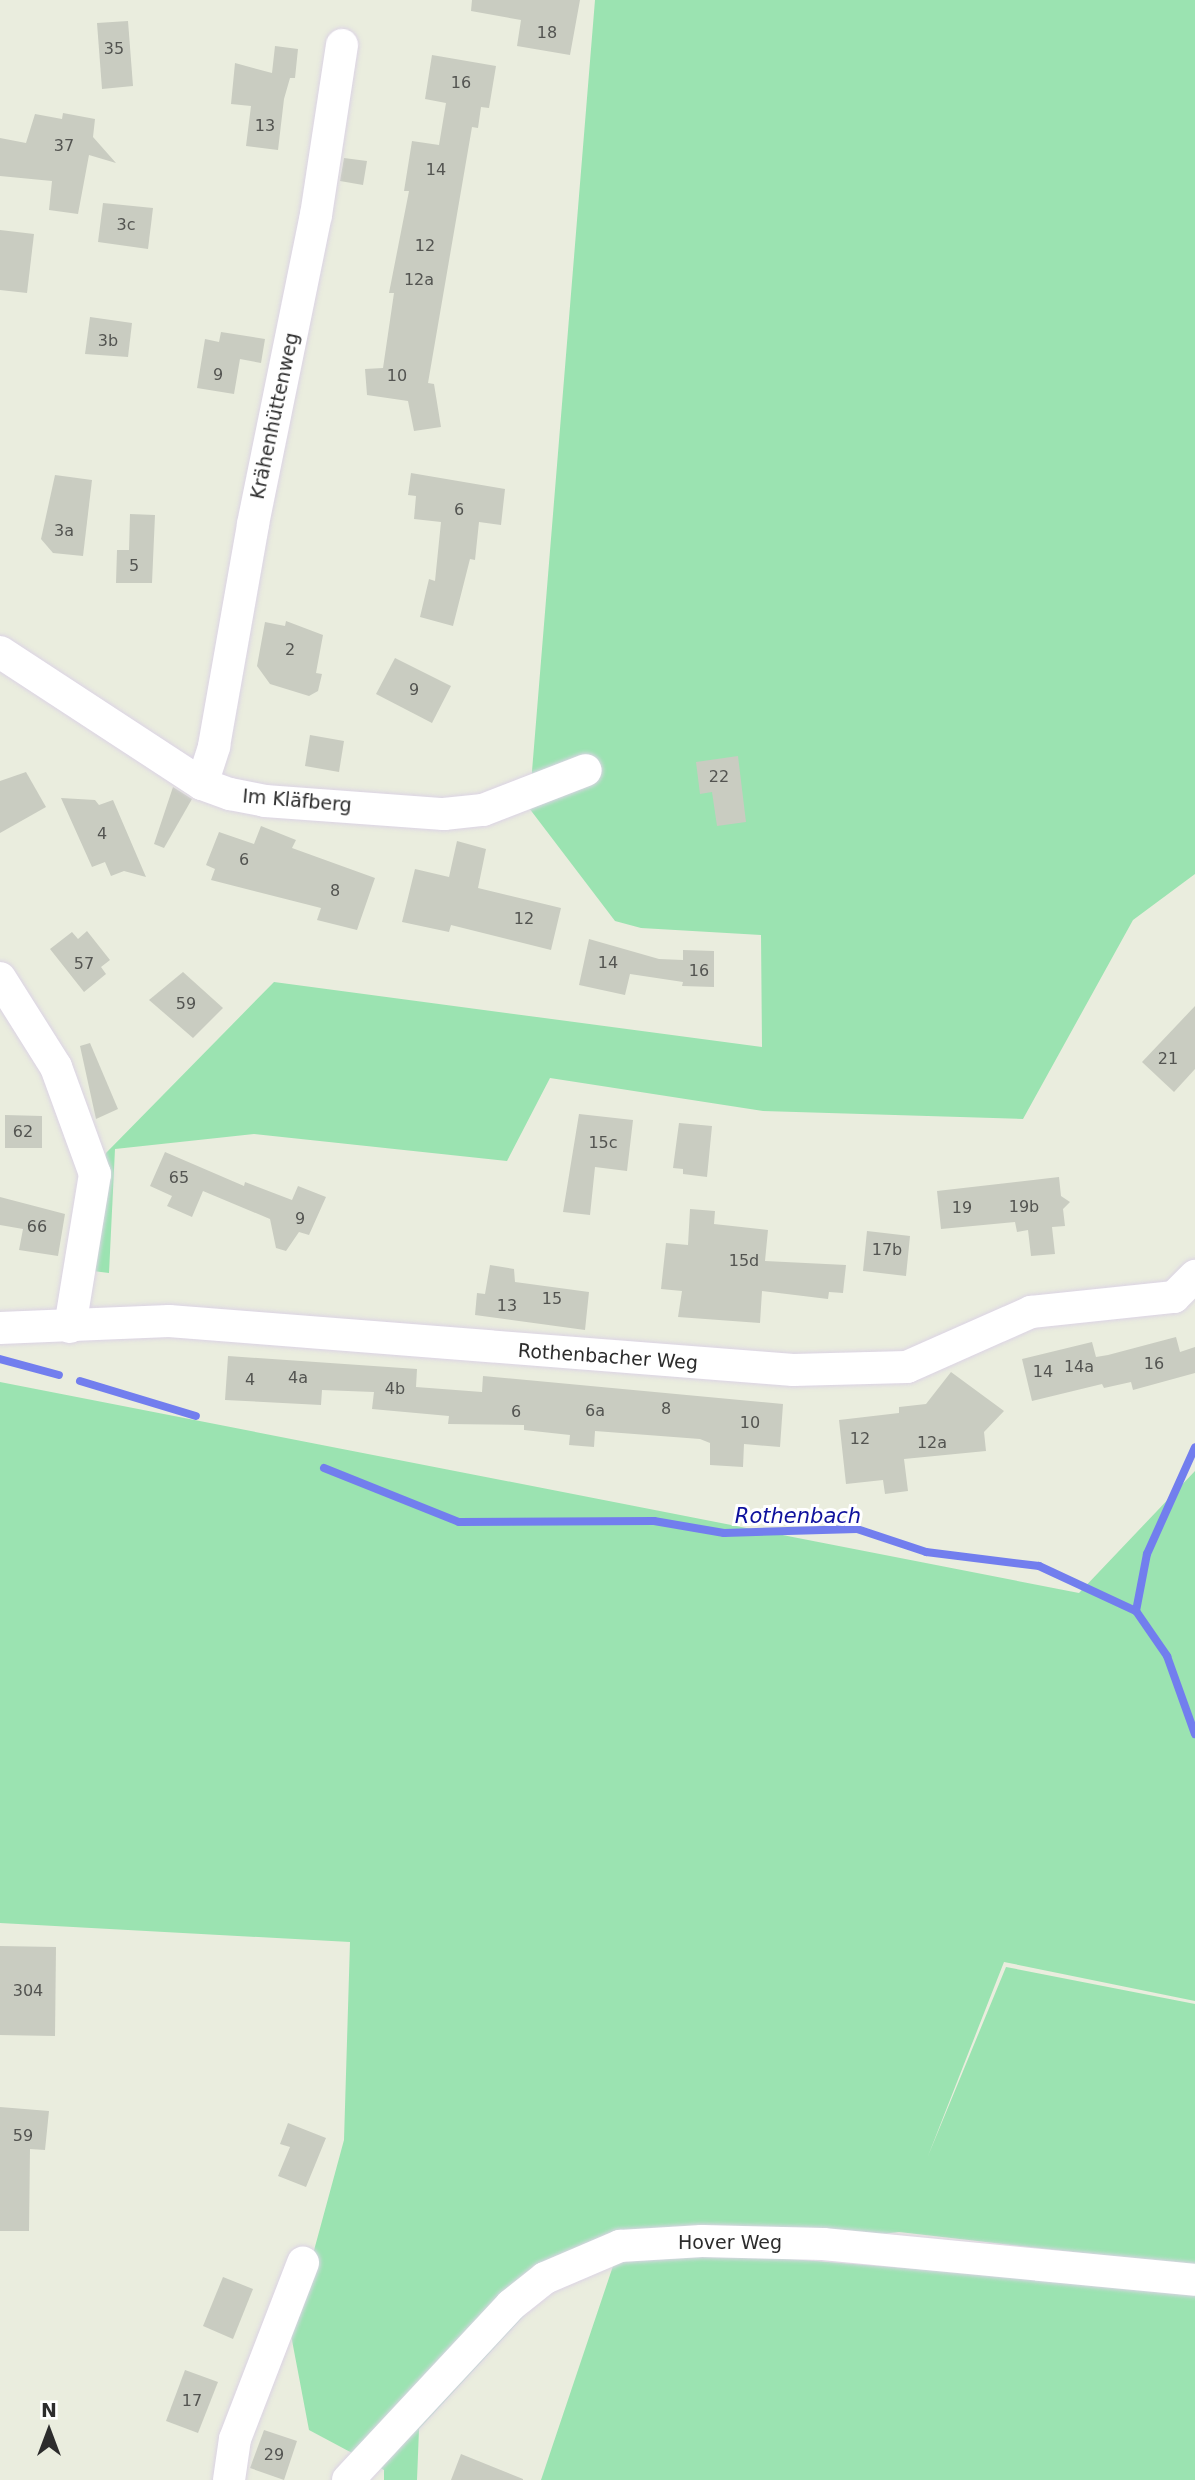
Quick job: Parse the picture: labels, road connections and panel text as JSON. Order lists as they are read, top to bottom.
{
  "streets": {
    "street": [
      "Krähenhüttenweg",
      "Im Kläfberg",
      "Rothenbacher Weg",
      "Hover Weg"
    ]
  },
  "crossings": [
    ["Krähenhüttenweg", "Im Kläfberg"]
  ],
  "water": ["Rothenbach"],
  "house_numbers": [
    "18",
    "35",
    "16",
    "13",
    "37",
    "14",
    "3c",
    "12",
    "12a",
    "3b",
    "9",
    "10",
    "6",
    "3a",
    "5",
    "2",
    "9",
    "22",
    "4",
    "6",
    "8",
    "12",
    "14",
    "57",
    "16",
    "59",
    "21",
    "62",
    "15c",
    "65",
    "19b",
    "19",
    "9",
    "66",
    "17b",
    "15d",
    "15",
    "13",
    "16",
    "14a",
    "14",
    "4a",
    "4",
    "4b",
    "8",
    "6a",
    "6",
    "10",
    "12",
    "12a",
    "304",
    "59",
    "17",
    "29"
  ],
  "north": "top"
}
